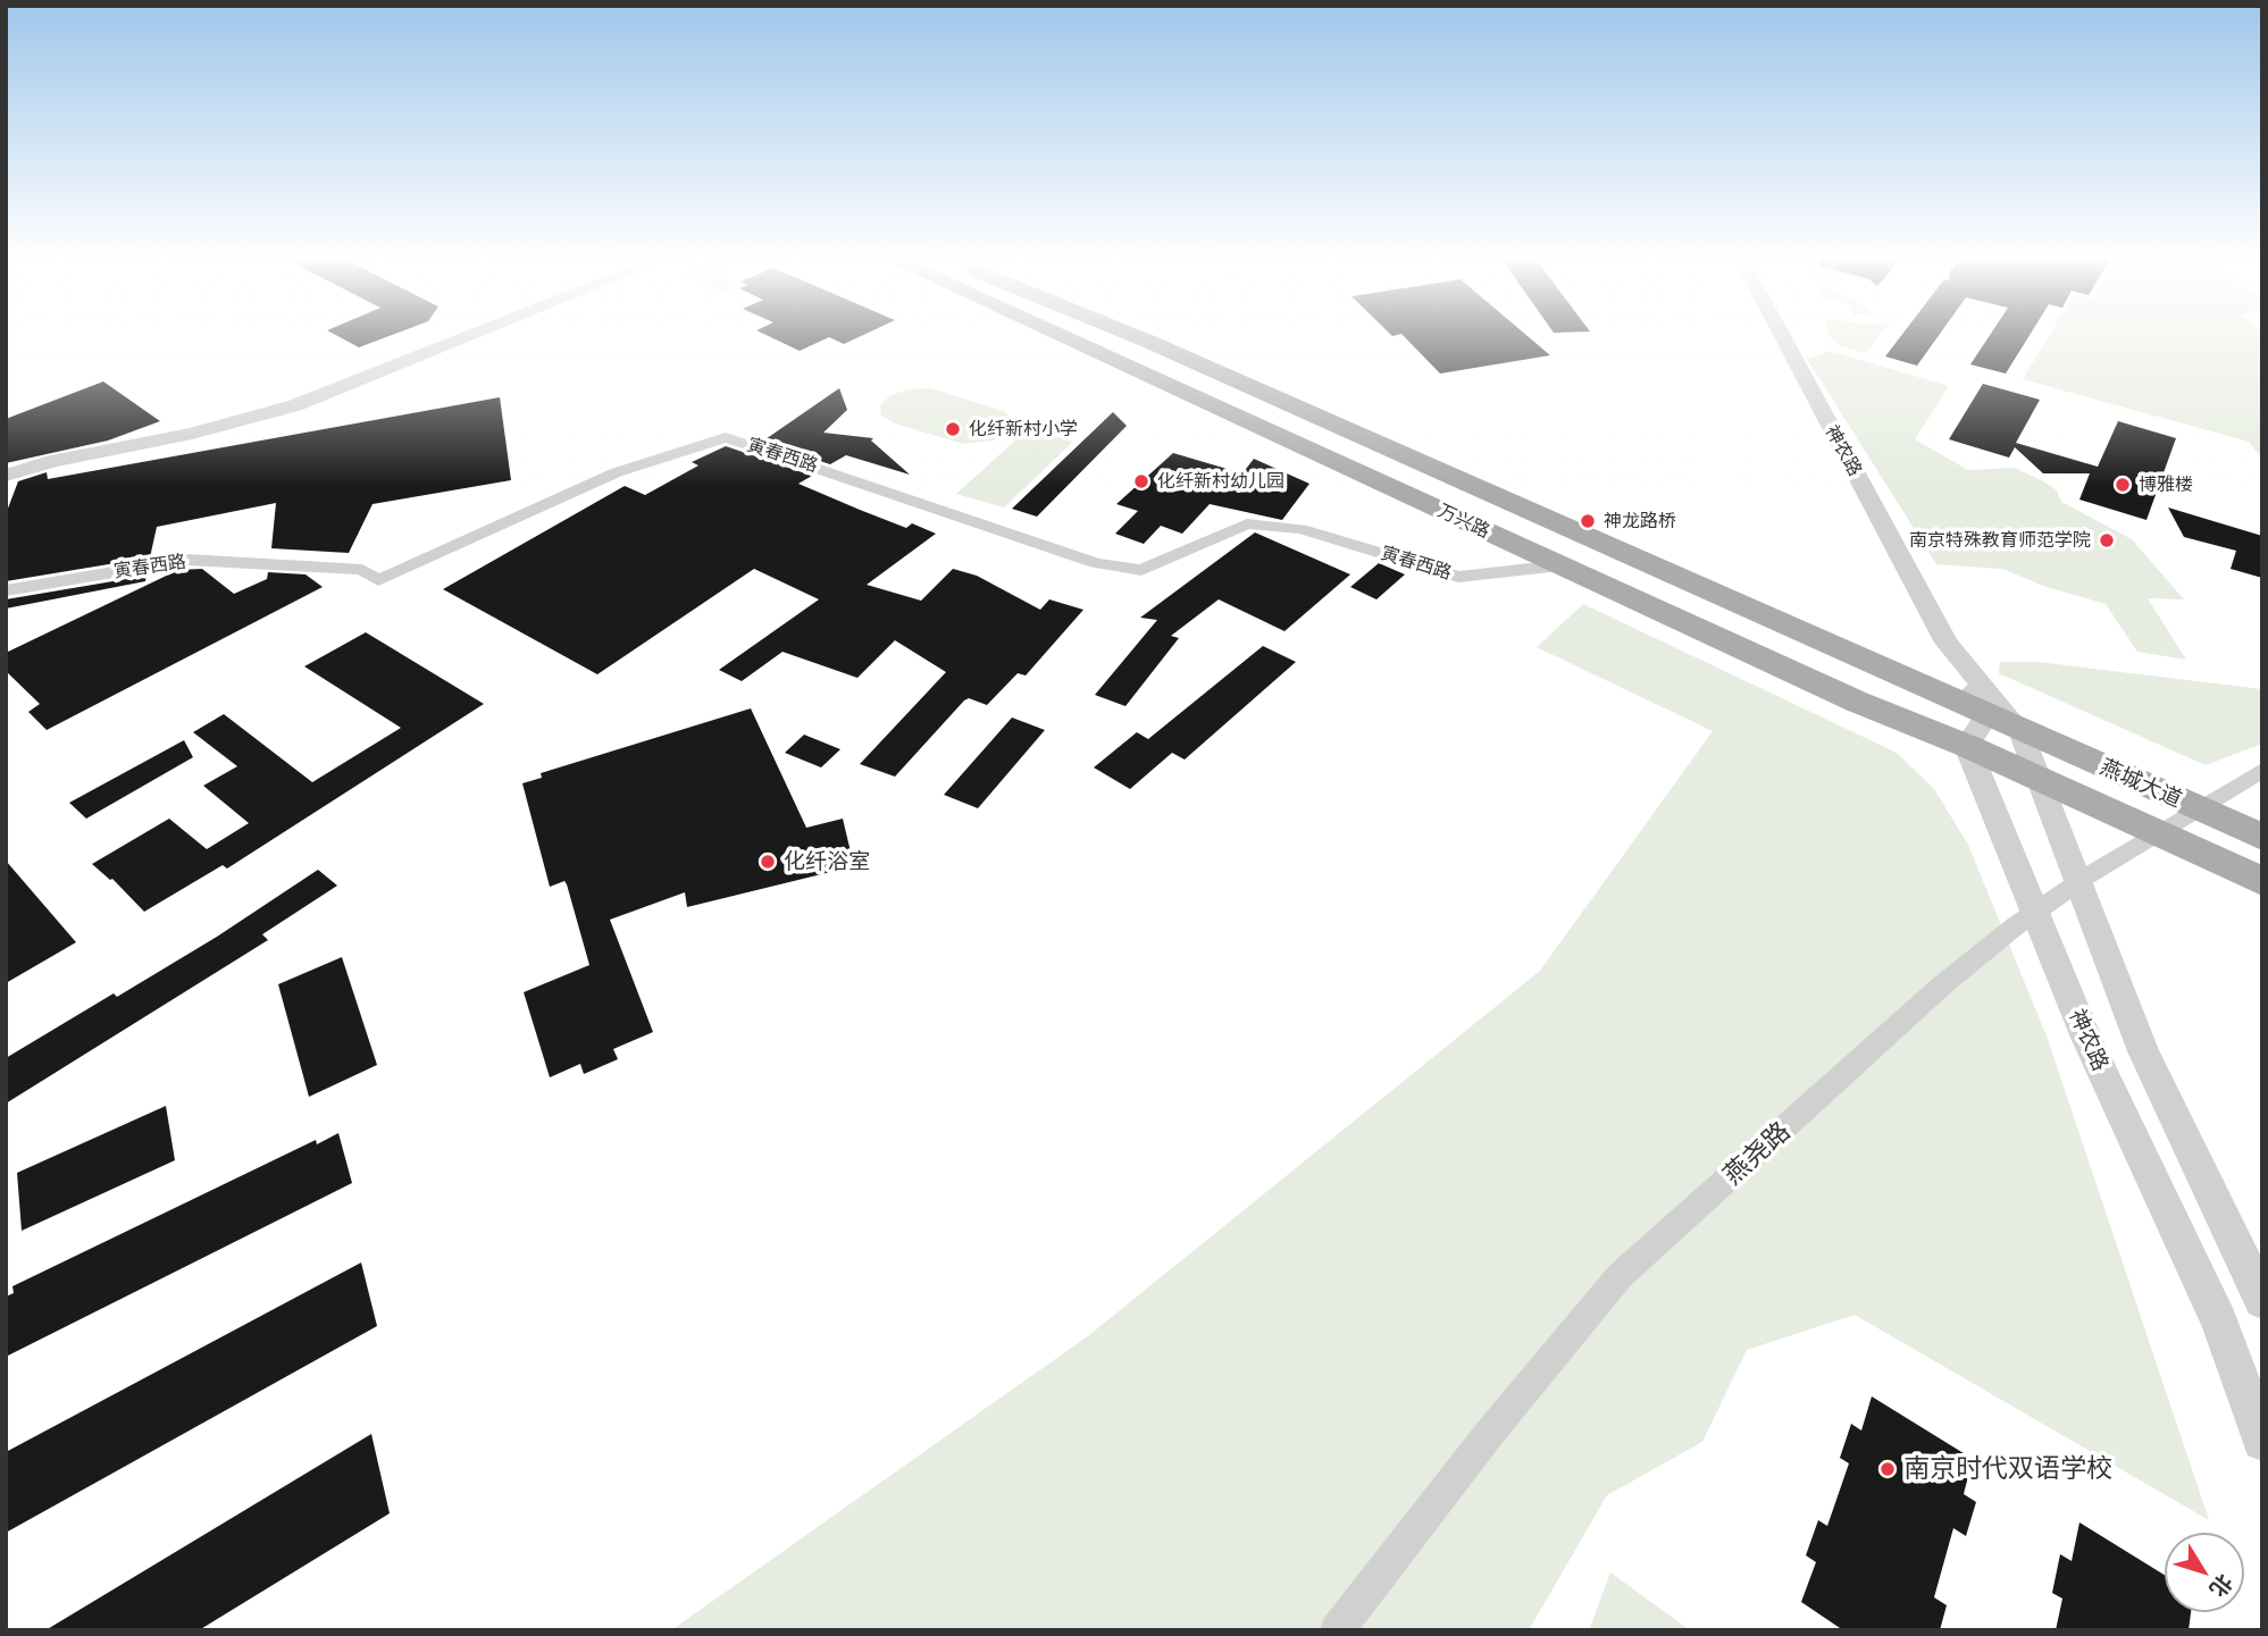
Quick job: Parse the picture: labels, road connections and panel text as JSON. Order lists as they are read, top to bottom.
{
  "streets": {
    "main road": ["万兴路", "燕城大道"],
    "street": ["神农路", "寅春西路", "燕尧路"]
  },
  "crossings": [
    ["神农路", "万兴路"],
    ["神农路", "燕城大道"],
    ["寅春西路", "万兴路"],
    ["万兴路", "燕城大道"]
  ],
  "places": [
    "化纤新村小学",
    "化纤新村幼儿园",
    "博雅楼",
    "神龙路桥",
    "南京特殊教育师范学院",
    "化纤浴室",
    "南京时代双语学校"
  ],
  "north": "bottom right"
}
